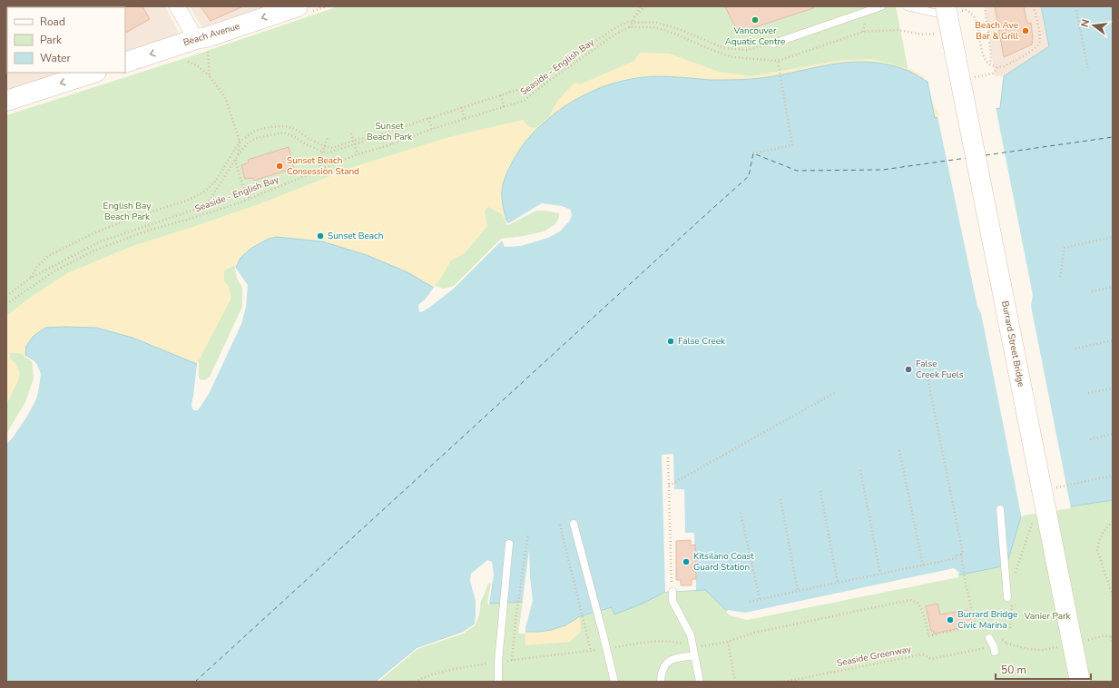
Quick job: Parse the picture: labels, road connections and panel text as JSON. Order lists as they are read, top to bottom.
{
  "streets": {
    "main road": ["Beach Avenue", "Burrard Street Bridge"],
    "path": ["Seaside - English Bay", "Seaside Greenway"]
  },
  "one_way": ["Beach Avenue"],
  "parks": ["Sunset Beach Park", "English Bay Beach Park", "Vanier Park"],
  "places": [
    "Vancouver Aquatic Centre",
    "Beach Ave Bar & Grill",
    "Sunset Beach Consession Stand",
    "Sunset Beach",
    "False Creek",
    "False Creek Fuels",
    "Kitsilano Coast Guard Station",
    "Burrard Bridge Civic Marina"
  ],
  "legend": ["Road", "Park", "Water"],
  "scale_bar": "50 m",
  "north": "left"
}
